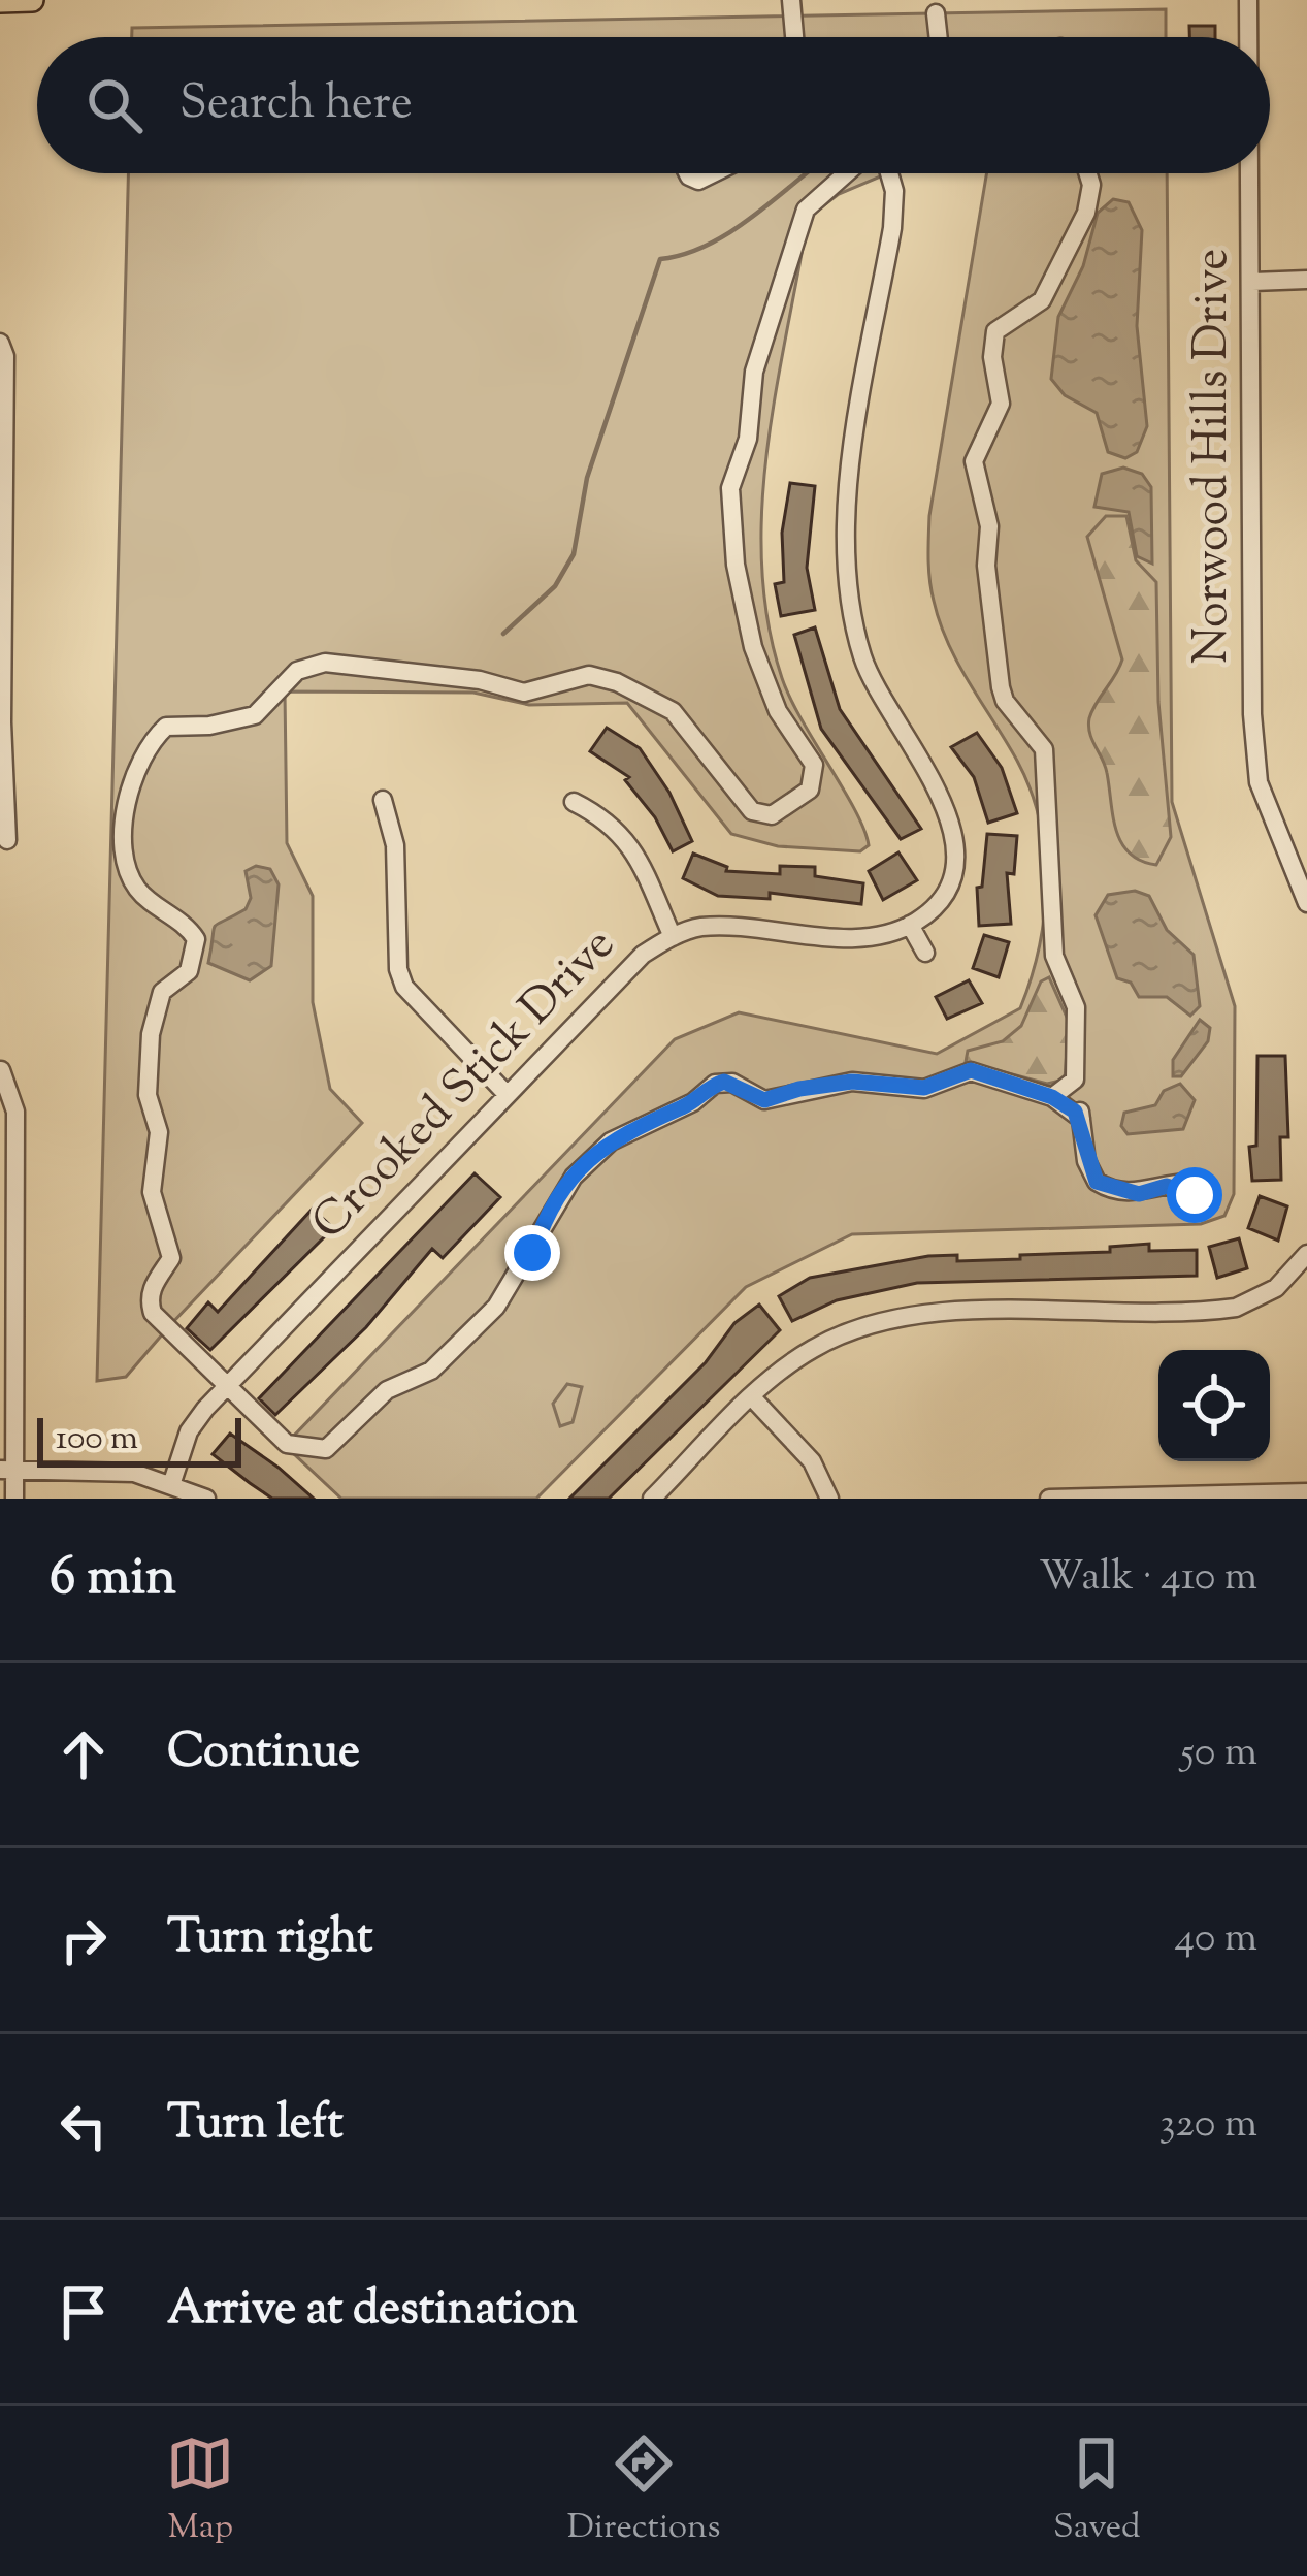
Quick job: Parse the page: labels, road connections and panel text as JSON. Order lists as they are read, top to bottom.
{
  "streets": {
    "street": ["Norwood Hills Drive", "Crooked Stick Drive"]
  },
  "scale_bar": "100 m",
  "page": {
    "search": "Search here",
    "scale": "100 m",
    "heading": ["6 min", "Walk · 410 m"],
    "list": [
      ["Continue", "50 m"],
      ["Turn right", "40 m"],
      ["Turn left", "320 m"],
      "Arrive at destination"
    ],
    "nav": ["Map", "Directions", "Saved"]
  }
}
